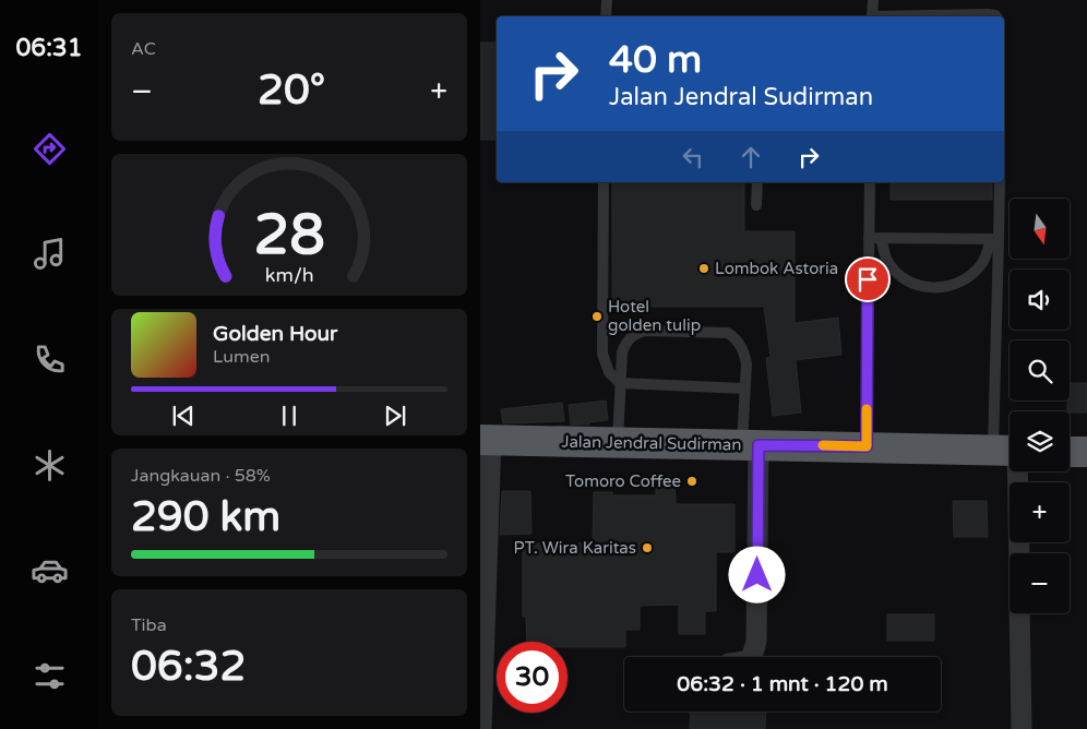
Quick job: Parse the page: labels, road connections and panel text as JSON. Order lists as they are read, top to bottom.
{
  "streets": {
    "highway": ["Jalan Jendral Sudirman"]
  },
  "places": [
    "Lombok Astoria",
    "Hotel golden tulip",
    "Tomoro Coffee",
    "PT. Wira Karitas"
  ],
  "north": "bottom",
  "page": {
    "tabs": "06:31",
    "tile": [
      "AC",
      ["Jangkauan · 58%", "290 km"],
      ["Tiba", "06:32"]
    ],
    "turn": ["40 m", "Jalan Jendral Sudirman"],
    "heat": ["−", "20°", "+"],
    "map_buttons": ["+", "−"],
    "song": ["Golden Hour", "Lumen"],
    "limit": "30",
    "trip": "06:32 · 1 mnt · 120 m",
    "gauge": ["28", "km/h"]
  }
}
